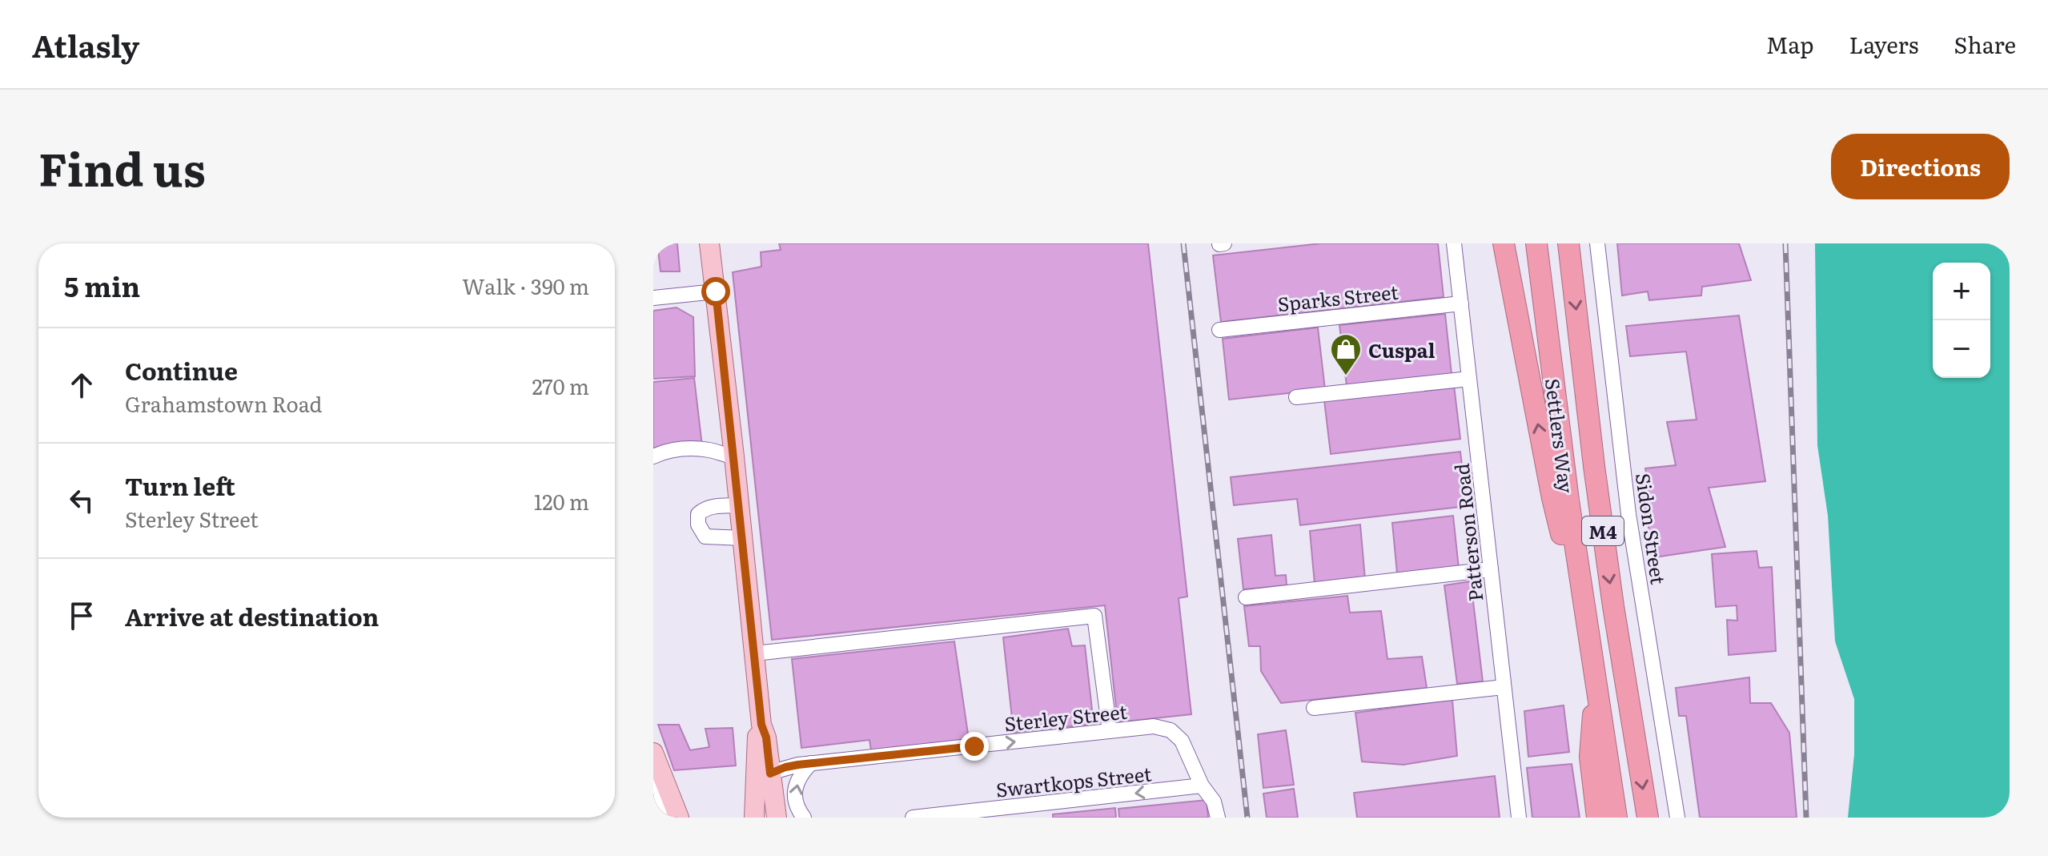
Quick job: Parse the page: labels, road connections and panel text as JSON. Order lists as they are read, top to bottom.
{
  "streets": {
    "highway": ["Settlers Way", "M4"],
    "street": [
      "Sparks Street",
      "Sidon Street",
      "Patterson Road",
      "Sterley Street",
      "Swartkops Street"
    ]
  },
  "crossings": [
    ["Sparks Street", "Patterson Road"],
    ["Sterley Street", "Swartkops Street"]
  ],
  "one_way": ["Sterley Street", "Swartkops Street"],
  "places": {
    "shop": ["Cuspal"]
  },
  "page": {
    "header": "Atlasly",
    "nav": ["Map", "Layers", "Share"],
    "title": "Find us",
    "buttons": "Directions",
    "heading": ["5 min", "Walk · 390 m"],
    "map_buttons": ["+", "−"],
    "list": [
      ["Continue", "Grahamstown Road", "270 m"],
      ["Turn left", "Sterley Street", "120 m"],
      "Arrive at destination"
    ]
  }
}
